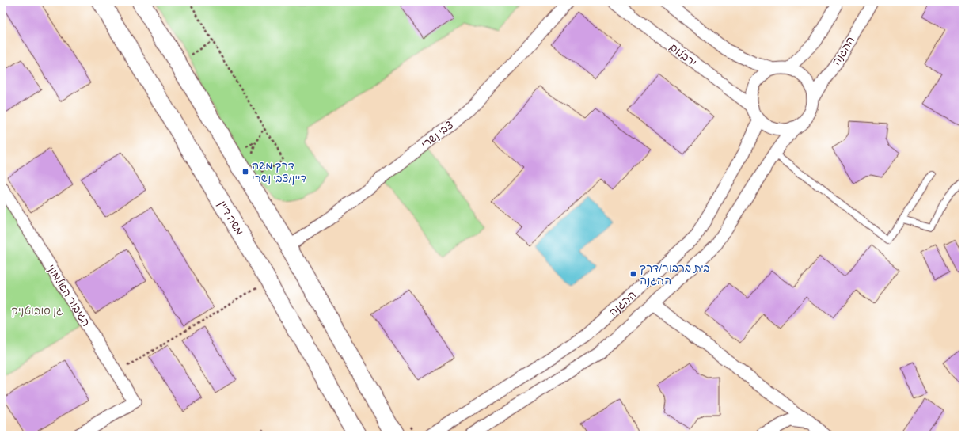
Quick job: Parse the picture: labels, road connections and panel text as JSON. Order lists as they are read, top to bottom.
{
  "streets": {
    "street": [
      "ההגנה",
      "ירבלום",
      "צבי נשרי",
      "משה דיין",
      "הגיבור האלמוני"
    ]
  },
  "crossings": [
    ["ההגנה", "ירבלום"]
  ],
  "parks": ["גן סובוטניק"],
  "places": {
    "transit": ["דרך משה דיין/צבי נשרי", "בית ברבור/דרך ההגנה"]
  }
}
